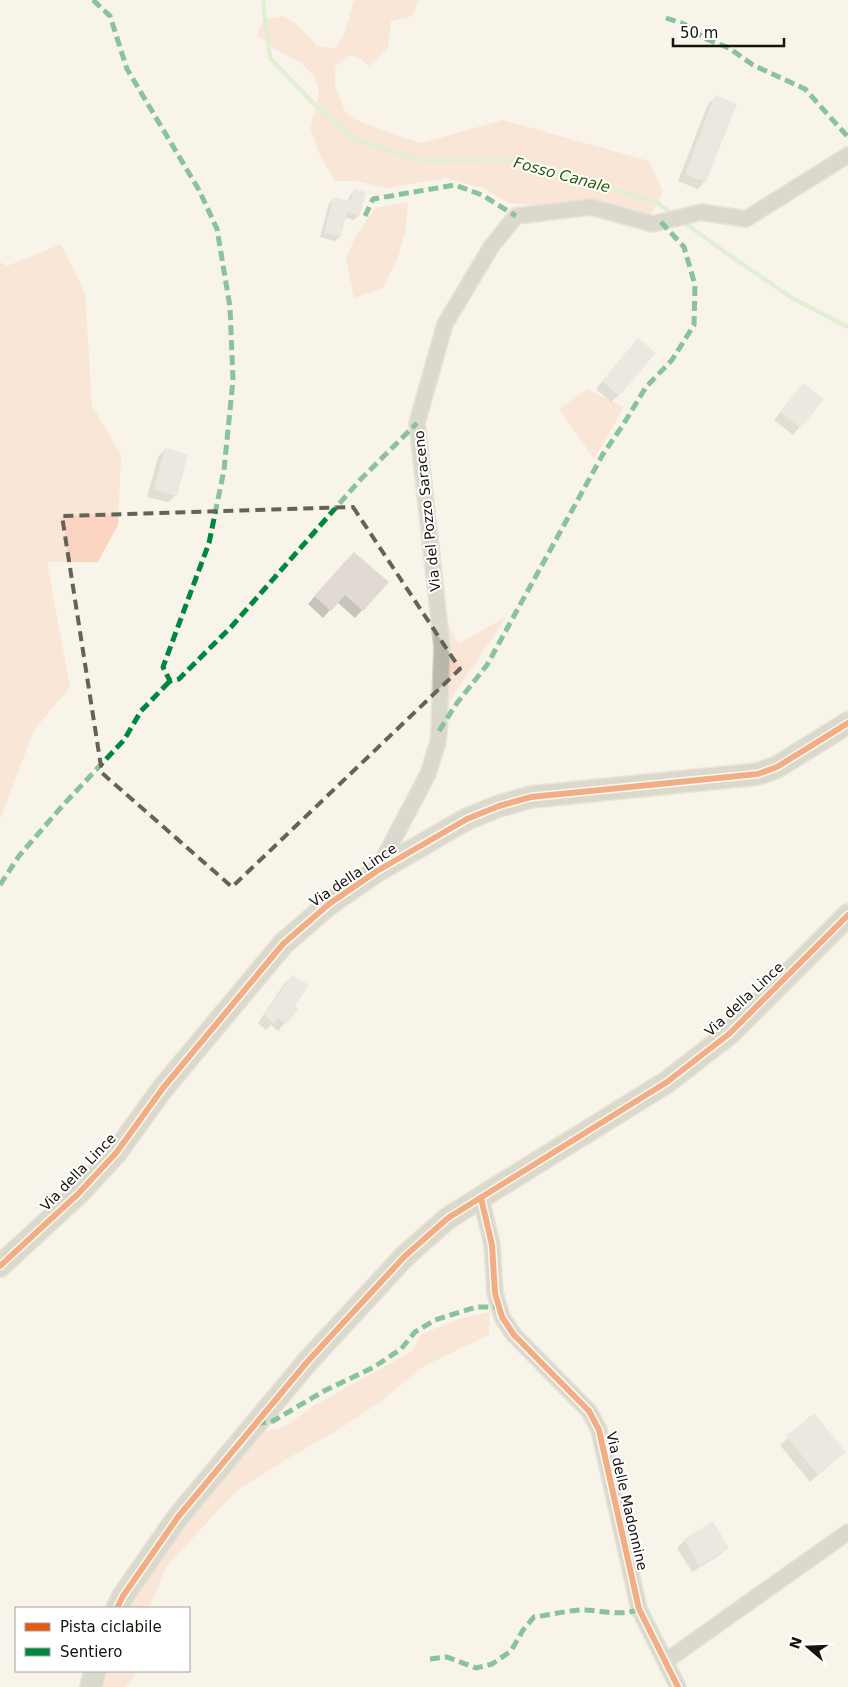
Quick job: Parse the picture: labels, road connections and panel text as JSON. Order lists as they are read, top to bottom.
{
  "streets": {
    "street": ["Via del Pozzo Saraceno", "Via della Lince", "Via delle Madonnine"]
  },
  "crossings": [
    ["Via del Pozzo Saraceno", "Via della Lince"],
    ["Via della Lince", "Via delle Madonnine"]
  ],
  "water": ["Fosso Canale"],
  "legend": ["Pista ciclabile", "Sentiero"],
  "scale_bar": "50 m",
  "north": "left"
}
